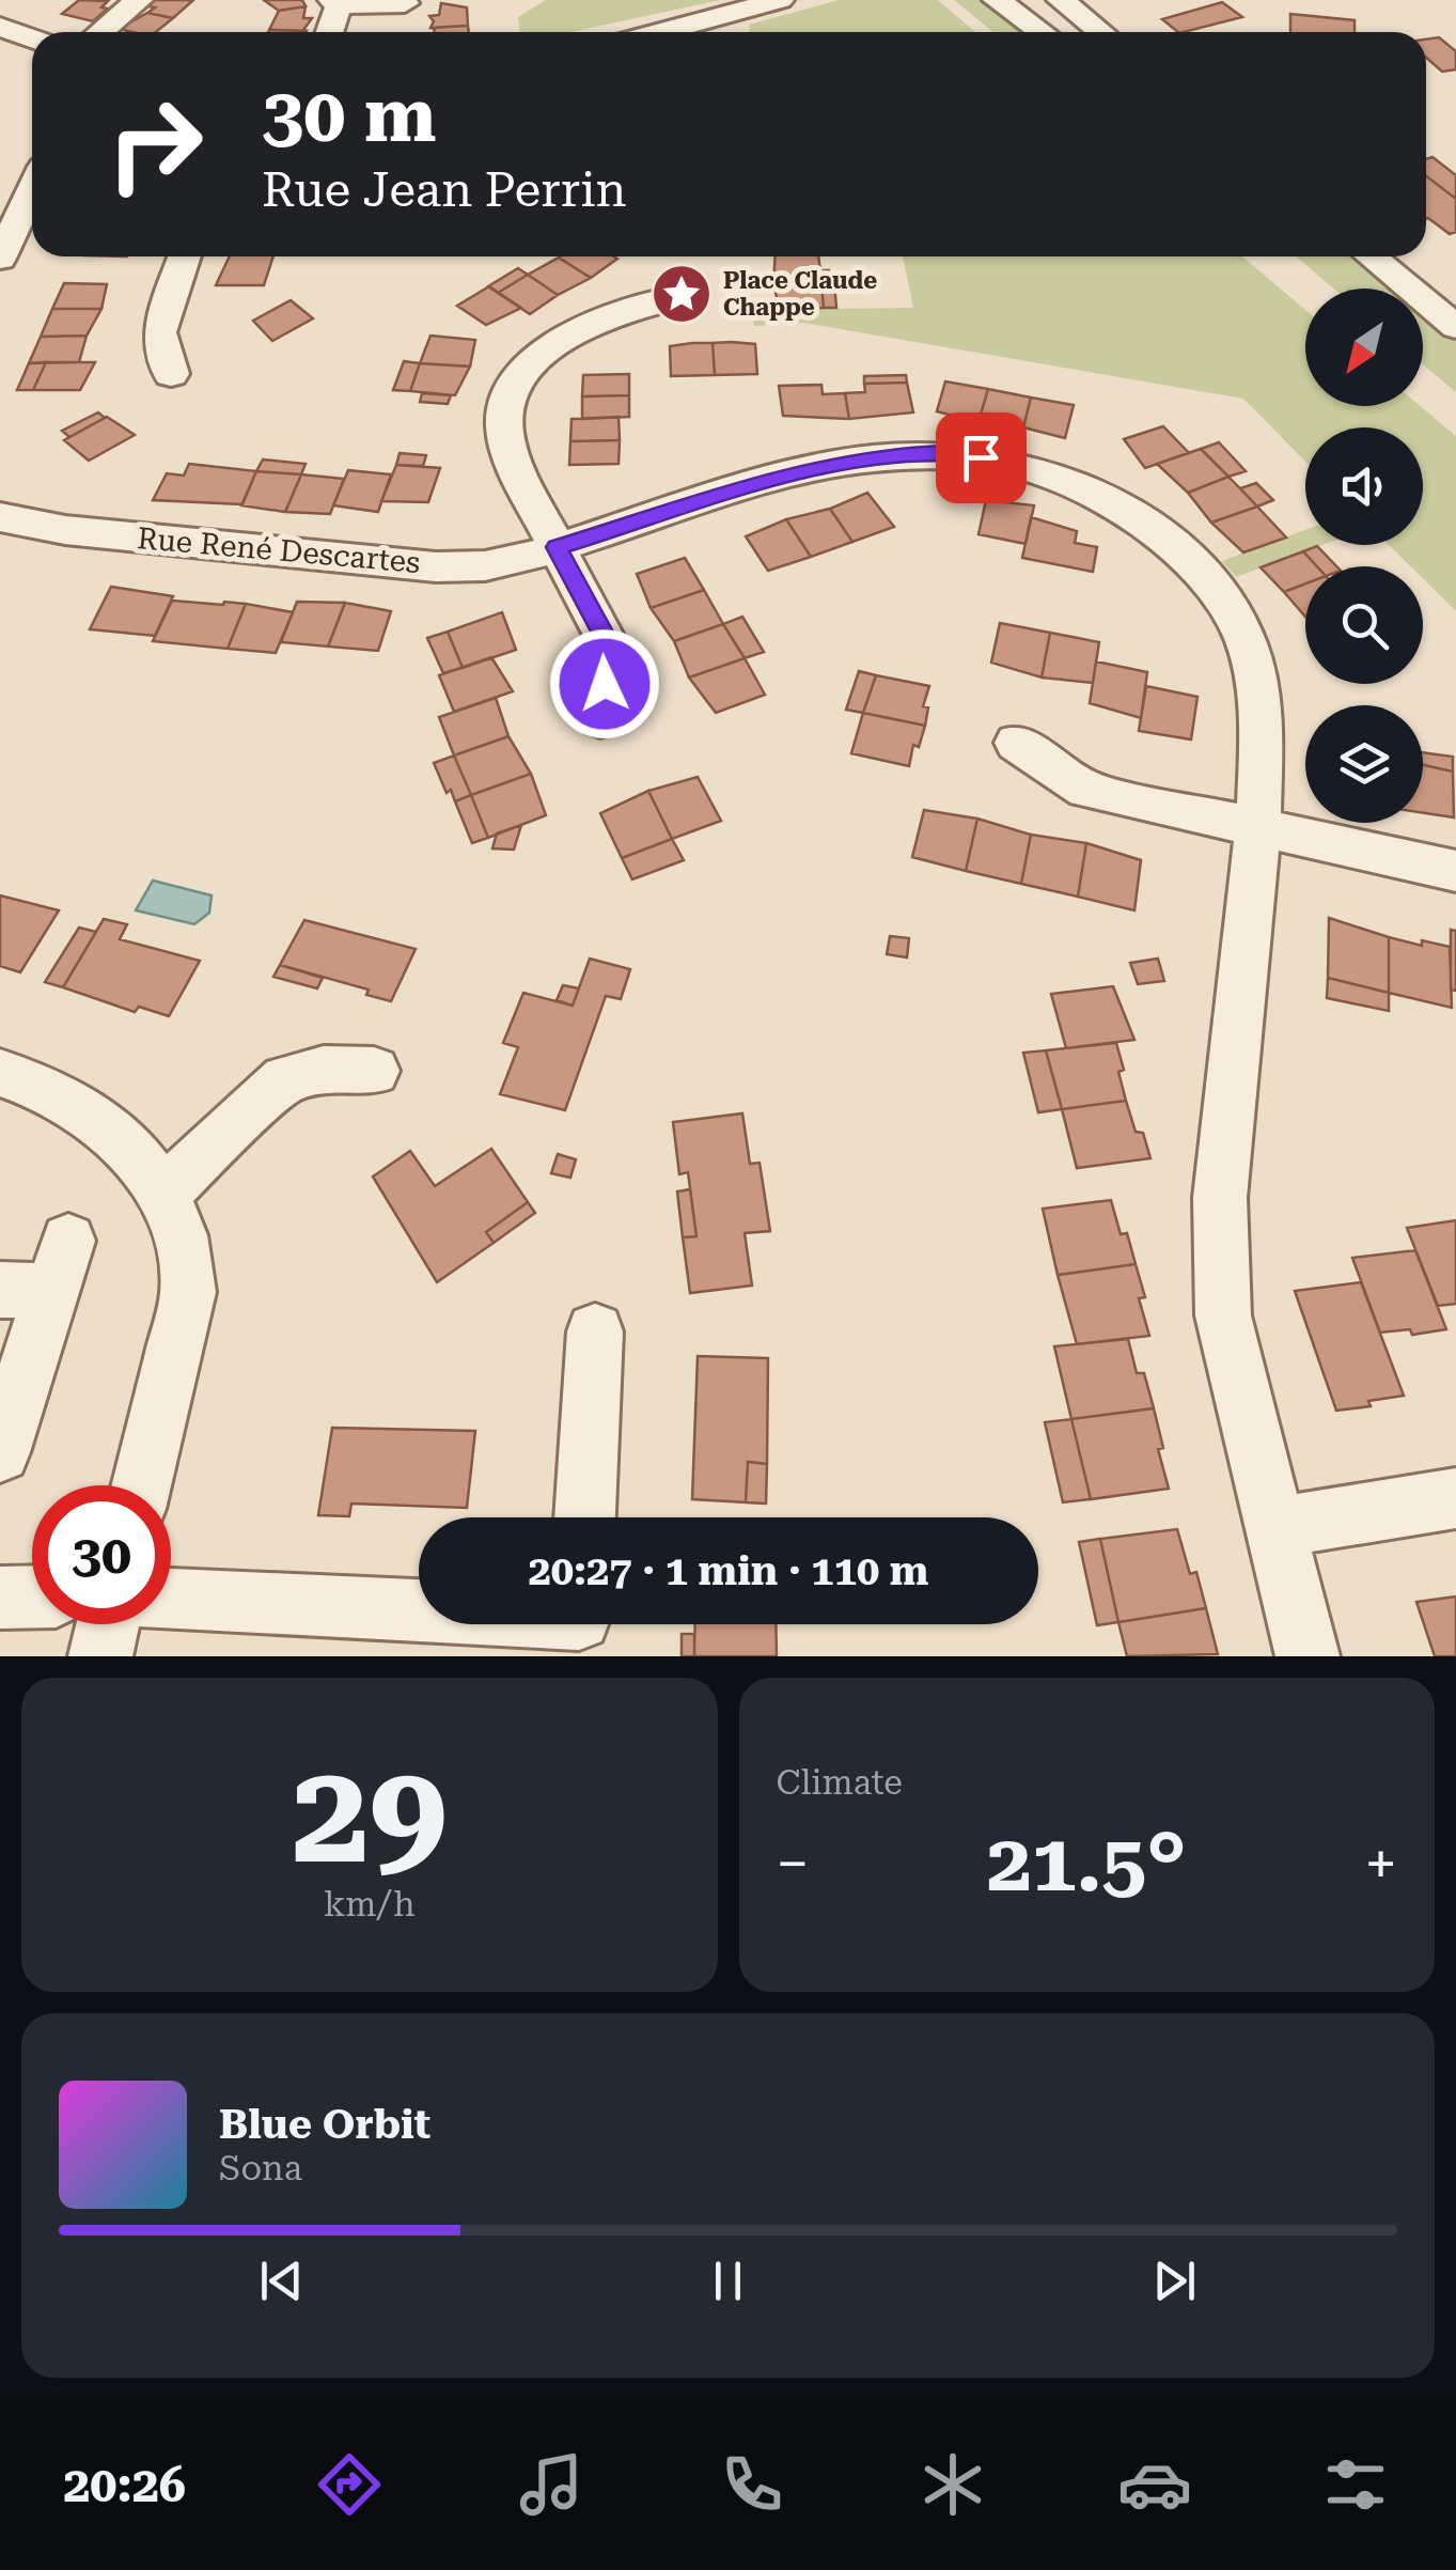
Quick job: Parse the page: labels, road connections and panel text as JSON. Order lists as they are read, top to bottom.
{
  "streets": {
    "street": ["Rue René Descartes"]
  },
  "places": {
    "place": ["Place Claude Chappe"]
  },
  "north": "bottom left",
  "page": {
    "turn": ["30 m", "Rue Jean Perrin"],
    "limit": "30",
    "trip": "20:27 · 1 min · 110 m",
    "tile": [
      ["29", "km/h"],
      "Climate"
    ],
    "heat": ["−", "21.5°", "+"],
    "song": ["Blue Orbit", "Sona"],
    "tabs": "20:26"
  }
}
